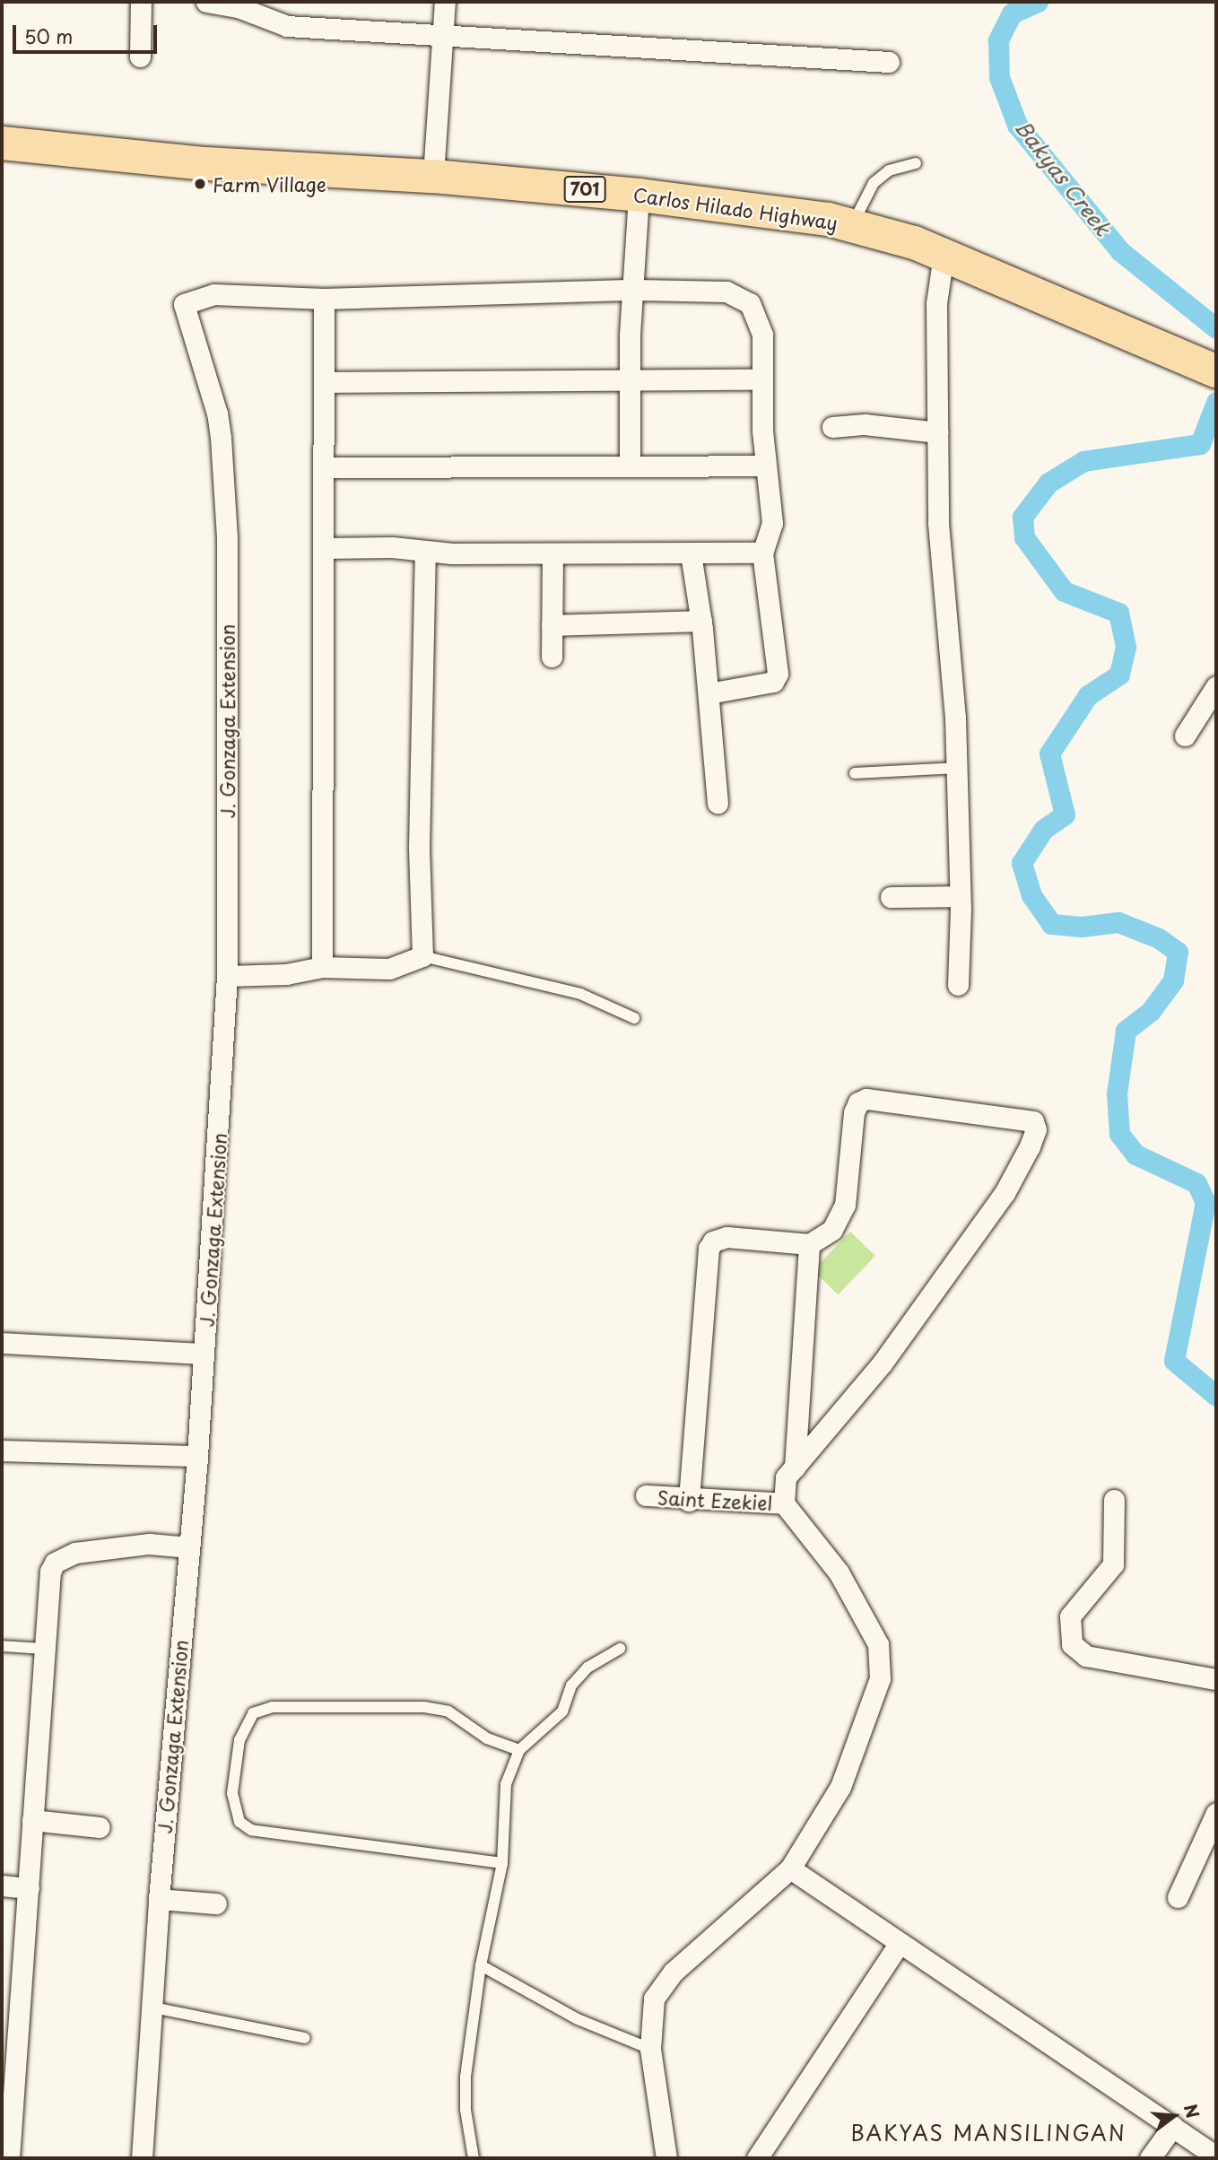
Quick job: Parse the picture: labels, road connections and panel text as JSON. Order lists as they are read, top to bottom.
{
  "streets": {
    "main road": ["701", "Carlos Hilado Highway"],
    "street": ["J. Gonzaga Extension", "Saint Ezekiel"]
  },
  "districts": ["BAKYAS MANSILINGAN"],
  "water": ["Bakyas Creek"],
  "places": ["Farm Village"],
  "scale_bar": "50 m",
  "north": "right"
}
